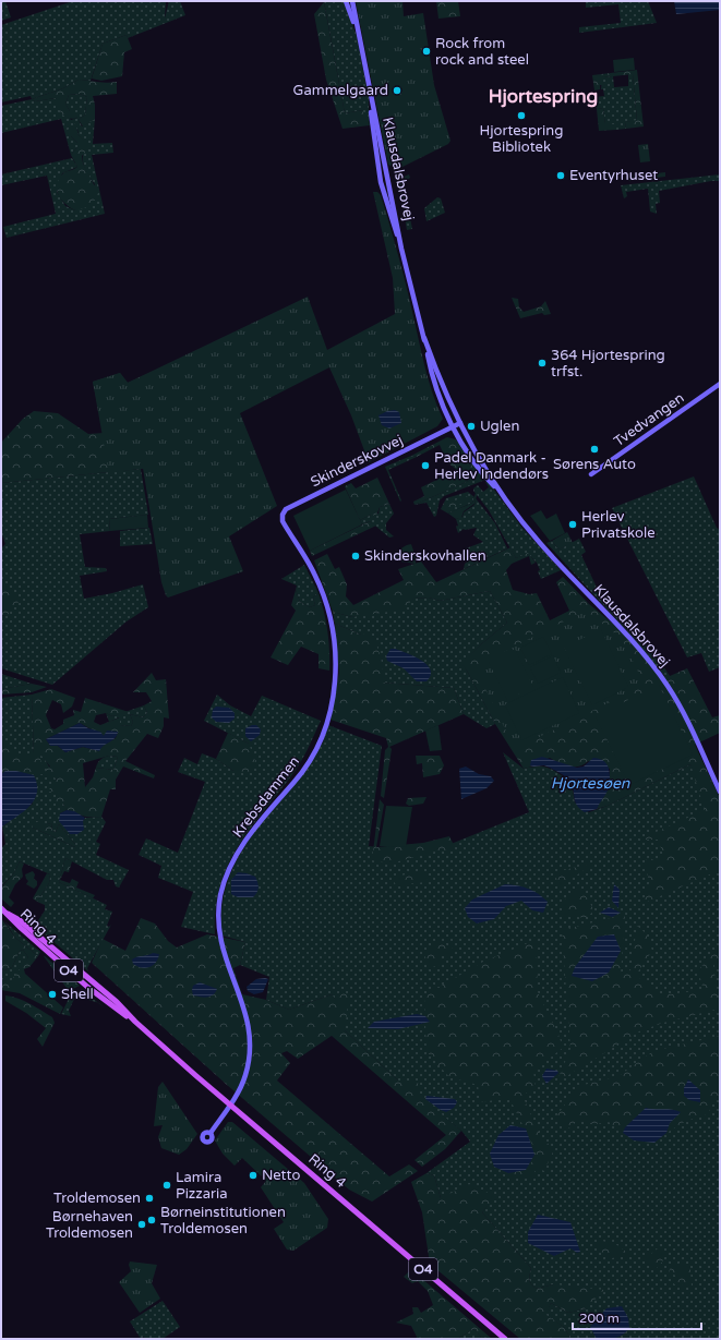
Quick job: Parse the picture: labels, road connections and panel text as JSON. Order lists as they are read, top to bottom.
{
  "streets": {
    "main road": ["Ring 4", "O4"],
    "street": [
      "Klausdalsbrovej",
      "Tvedvangen",
      "Skinderskovvej",
      "Krebsdammen"
    ]
  },
  "crossings": [
    ["Klausdalsbrovej", "Skinderskovvej"],
    ["Skinderskovvej", "Krebsdammen"],
    ["Krebsdammen", "Ring 4"]
  ],
  "districts": ["Hjortespring"],
  "water": ["Hjortesøen"],
  "places": [
    "Rock from rock and steel",
    "Gammelgaard",
    "Hjortespring Bibliotek",
    "Eventyrhuset",
    "364 Hjortespring trfst.",
    "Uglen",
    "Sørens Auto",
    "Padel Danmark - Herlev Indendørs",
    "Herlev Privatskole",
    "Skinderskovhallen",
    "Shell",
    "Netto",
    "Lamira Pizzaria",
    "Troldemosen",
    "Børneinstitutionen Troldemosen",
    "Børnehaven Troldemosen"
  ],
  "scale_bar": "200 m"
}
